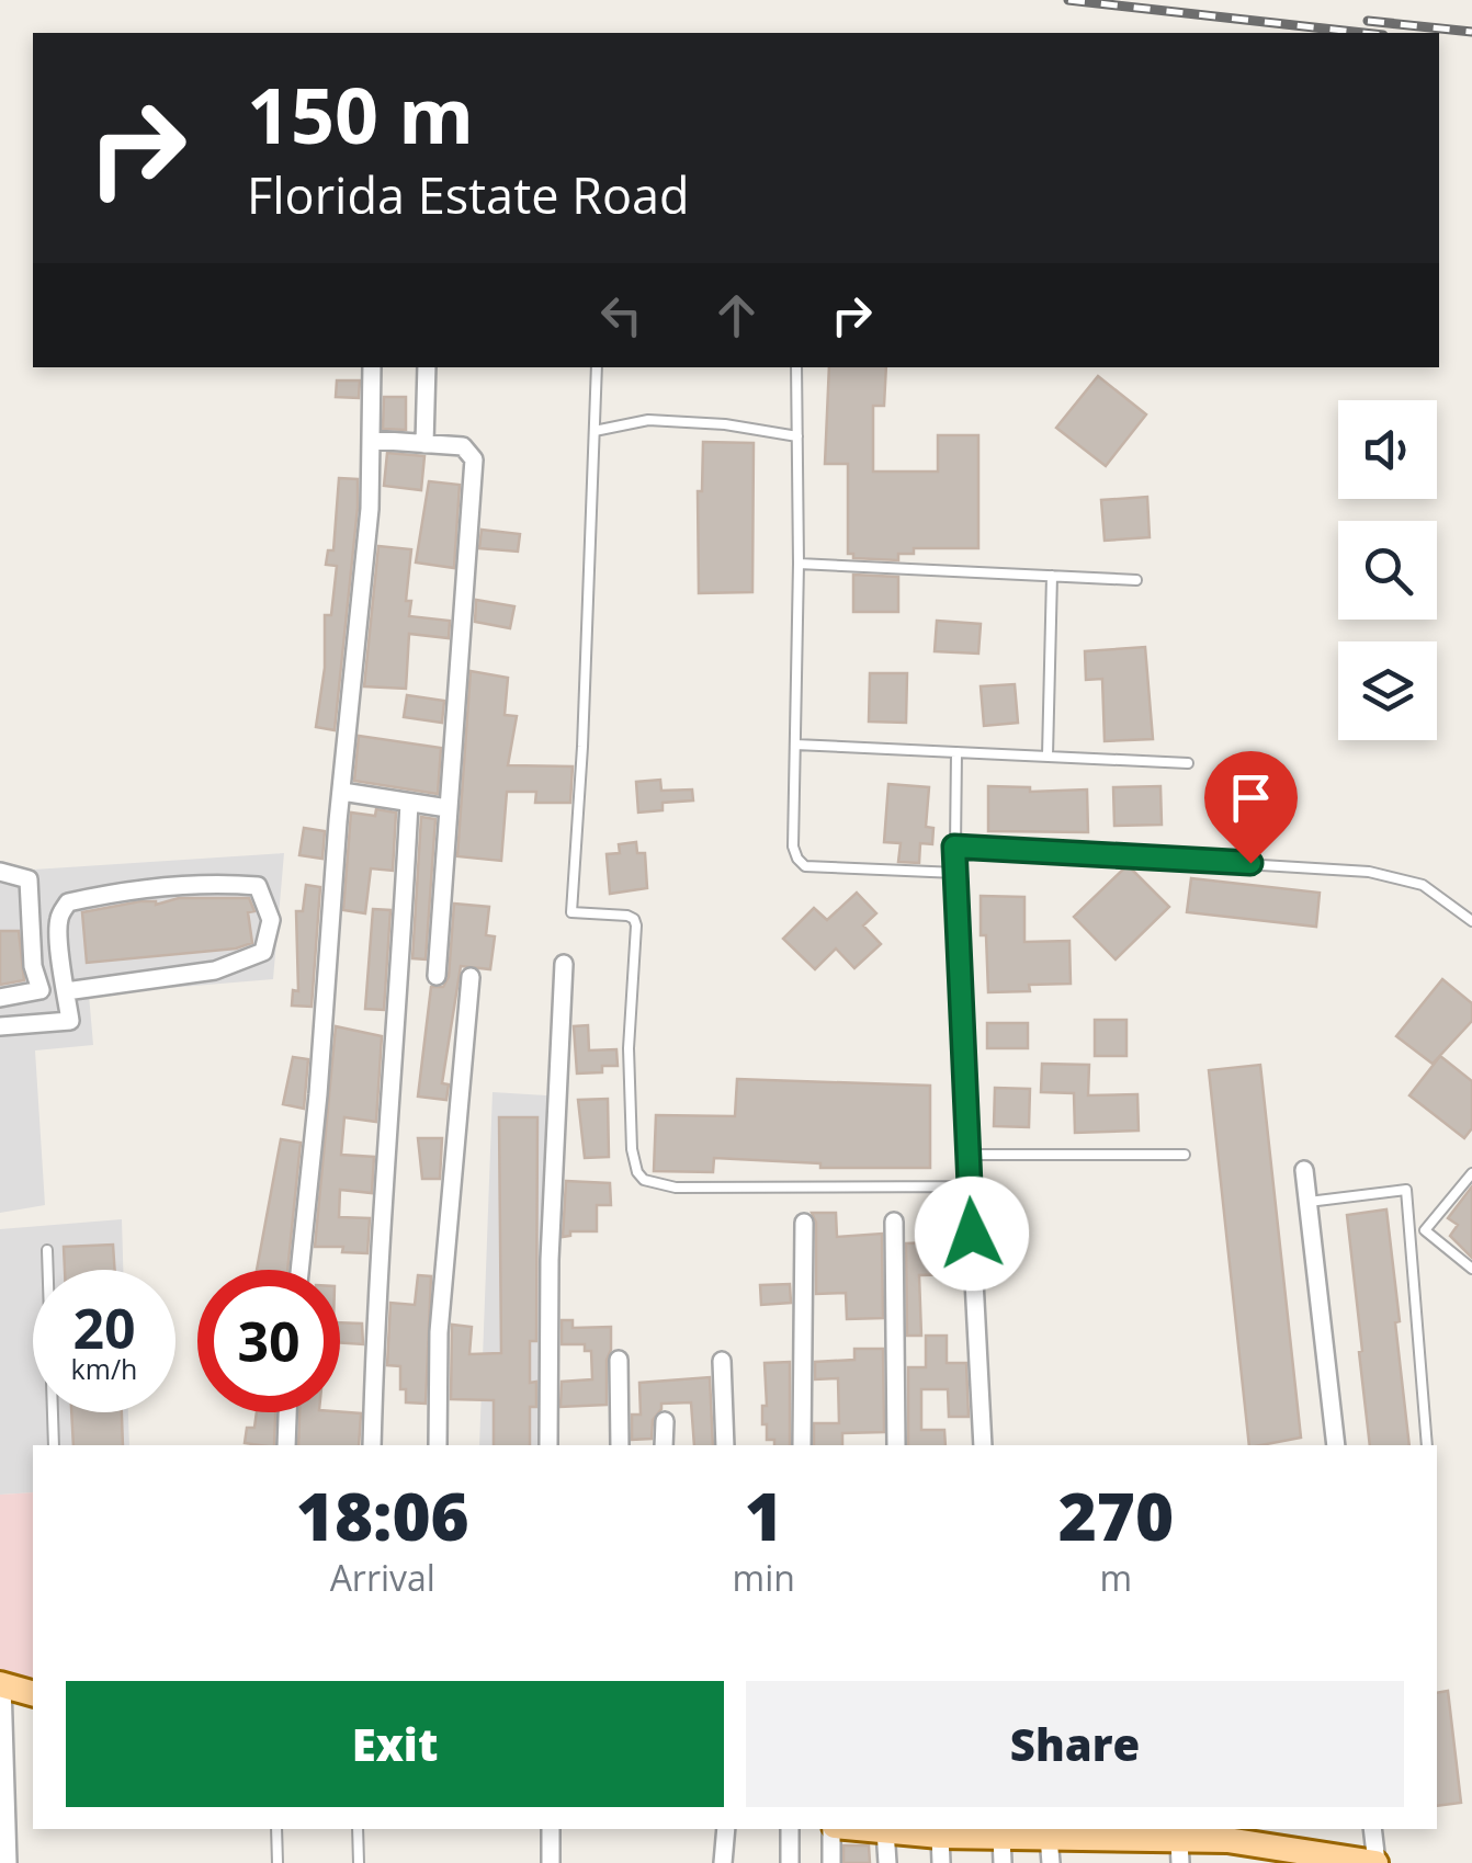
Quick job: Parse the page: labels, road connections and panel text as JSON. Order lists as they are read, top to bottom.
{
  "page": {
    "turn": ["150 m", "Florida Estate Road"],
    "speed": "20 km/h",
    "limit": "30",
    "eta": [
      "18:06",
      "Arrival",
      "1",
      "min",
      "270",
      "m"
    ],
    "buttons": ["Exit", "Share"]
  }
}
